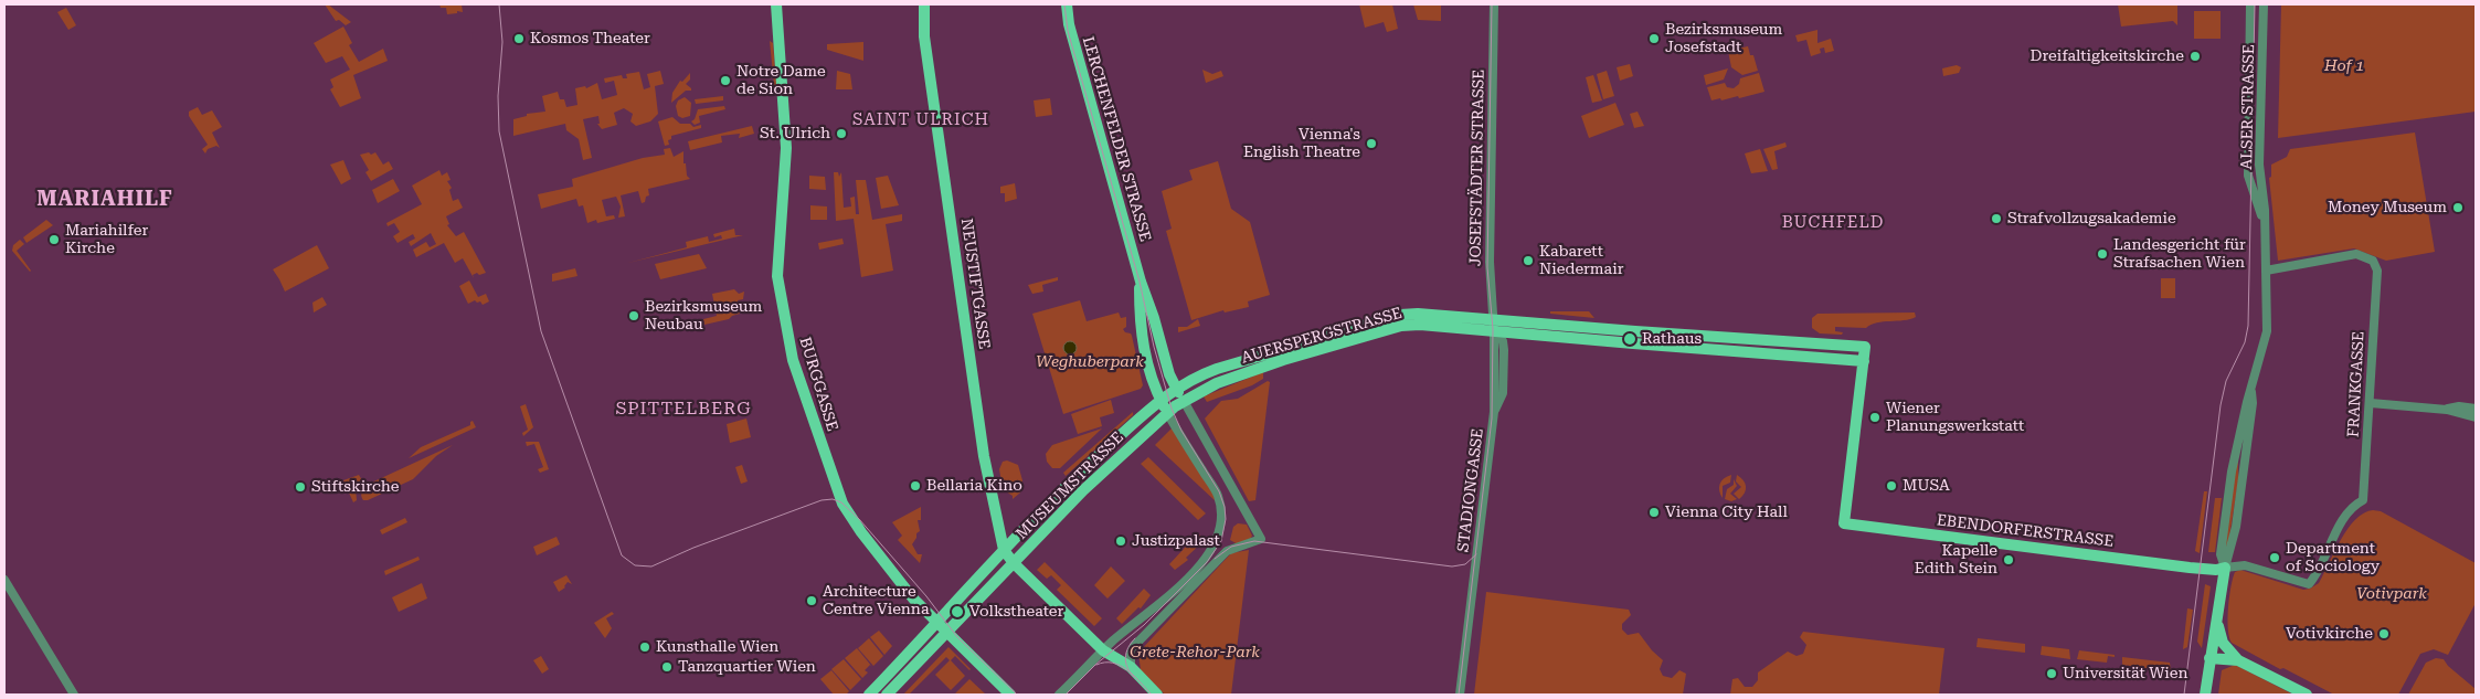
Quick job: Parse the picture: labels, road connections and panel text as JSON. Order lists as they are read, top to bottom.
{
  "streets": {
    "main road": [
      "LERCHENFELDER STRASSE",
      "NEUSTIFTGASSE",
      "AUERSPERGSTRASSE",
      "BURGGASSE",
      "MUSEUMSTRASSE",
      "EBENDORFERSTRASSE"
    ],
    "street": [
      "ALSER STRASSE",
      "JOSEFSTÄDTER STRASSE",
      "FRANKGASSE",
      "STADIONGASSE"
    ]
  },
  "crossings": [
    ["ALSER STRASSE", "FRANKGASSE"],
    ["ALSER STRASSE", "EBENDORFERSTRASSE"],
    ["LERCHENFELDER STRASSE", "AUERSPERGSTRASSE"],
    ["LERCHENFELDER STRASSE", "MUSEUMSTRASSE"],
    ["JOSEFSTÄDTER STRASSE", "AUERSPERGSTRASSE"],
    ["JOSEFSTÄDTER STRASSE", "STADIONGASSE"],
    ["NEUSTIFTGASSE", "MUSEUMSTRASSE"],
    ["AUERSPERGSTRASSE", "MUSEUMSTRASSE"],
    ["AUERSPERGSTRASSE", "STADIONGASSE"],
    ["AUERSPERGSTRASSE", "EBENDORFERSTRASSE"],
    ["BURGGASSE", "MUSEUMSTRASSE"],
    ["FRANKGASSE", "EBENDORFERSTRASSE"]
  ],
  "districts": [
    "SAINT ULRICH",
    "MARIAHILF",
    "BUCHFELD",
    "SPITTELBERG"
  ],
  "parks": [
    "Hof 1",
    "Weghuberpark",
    "Votivpark",
    "Grete-Rehor-Park"
  ],
  "places": [
    "Kosmos Theater",
    "Bezirksmuseum Josefstadt",
    "Dreifaltigkeitskirche",
    "Notre Dame de Sion",
    "St. Ulrich",
    "Vienna's English Theatre",
    "Money Museum",
    "Strafvollzugsakademie",
    "Mariahilfer Kirche",
    "Landesgericht für Strafsachen Wien",
    "Kabarett Niedermair",
    "Bezirksmuseum Neubau",
    "Rathaus",
    "Wiener Planungswerkstatt",
    "Bellaria Kino",
    "MUSA",
    "Stiftskirche",
    "Vienna City Hall",
    "Justizpalast",
    "Department of Sociology",
    "Kapelle Edith Stein",
    "Architecture Centre Vienna",
    "Volkstheater",
    "Votivkirche",
    "Kunsthalle Wien",
    "Tanzquartier Wien",
    "Universität Wien"
  ]
}
